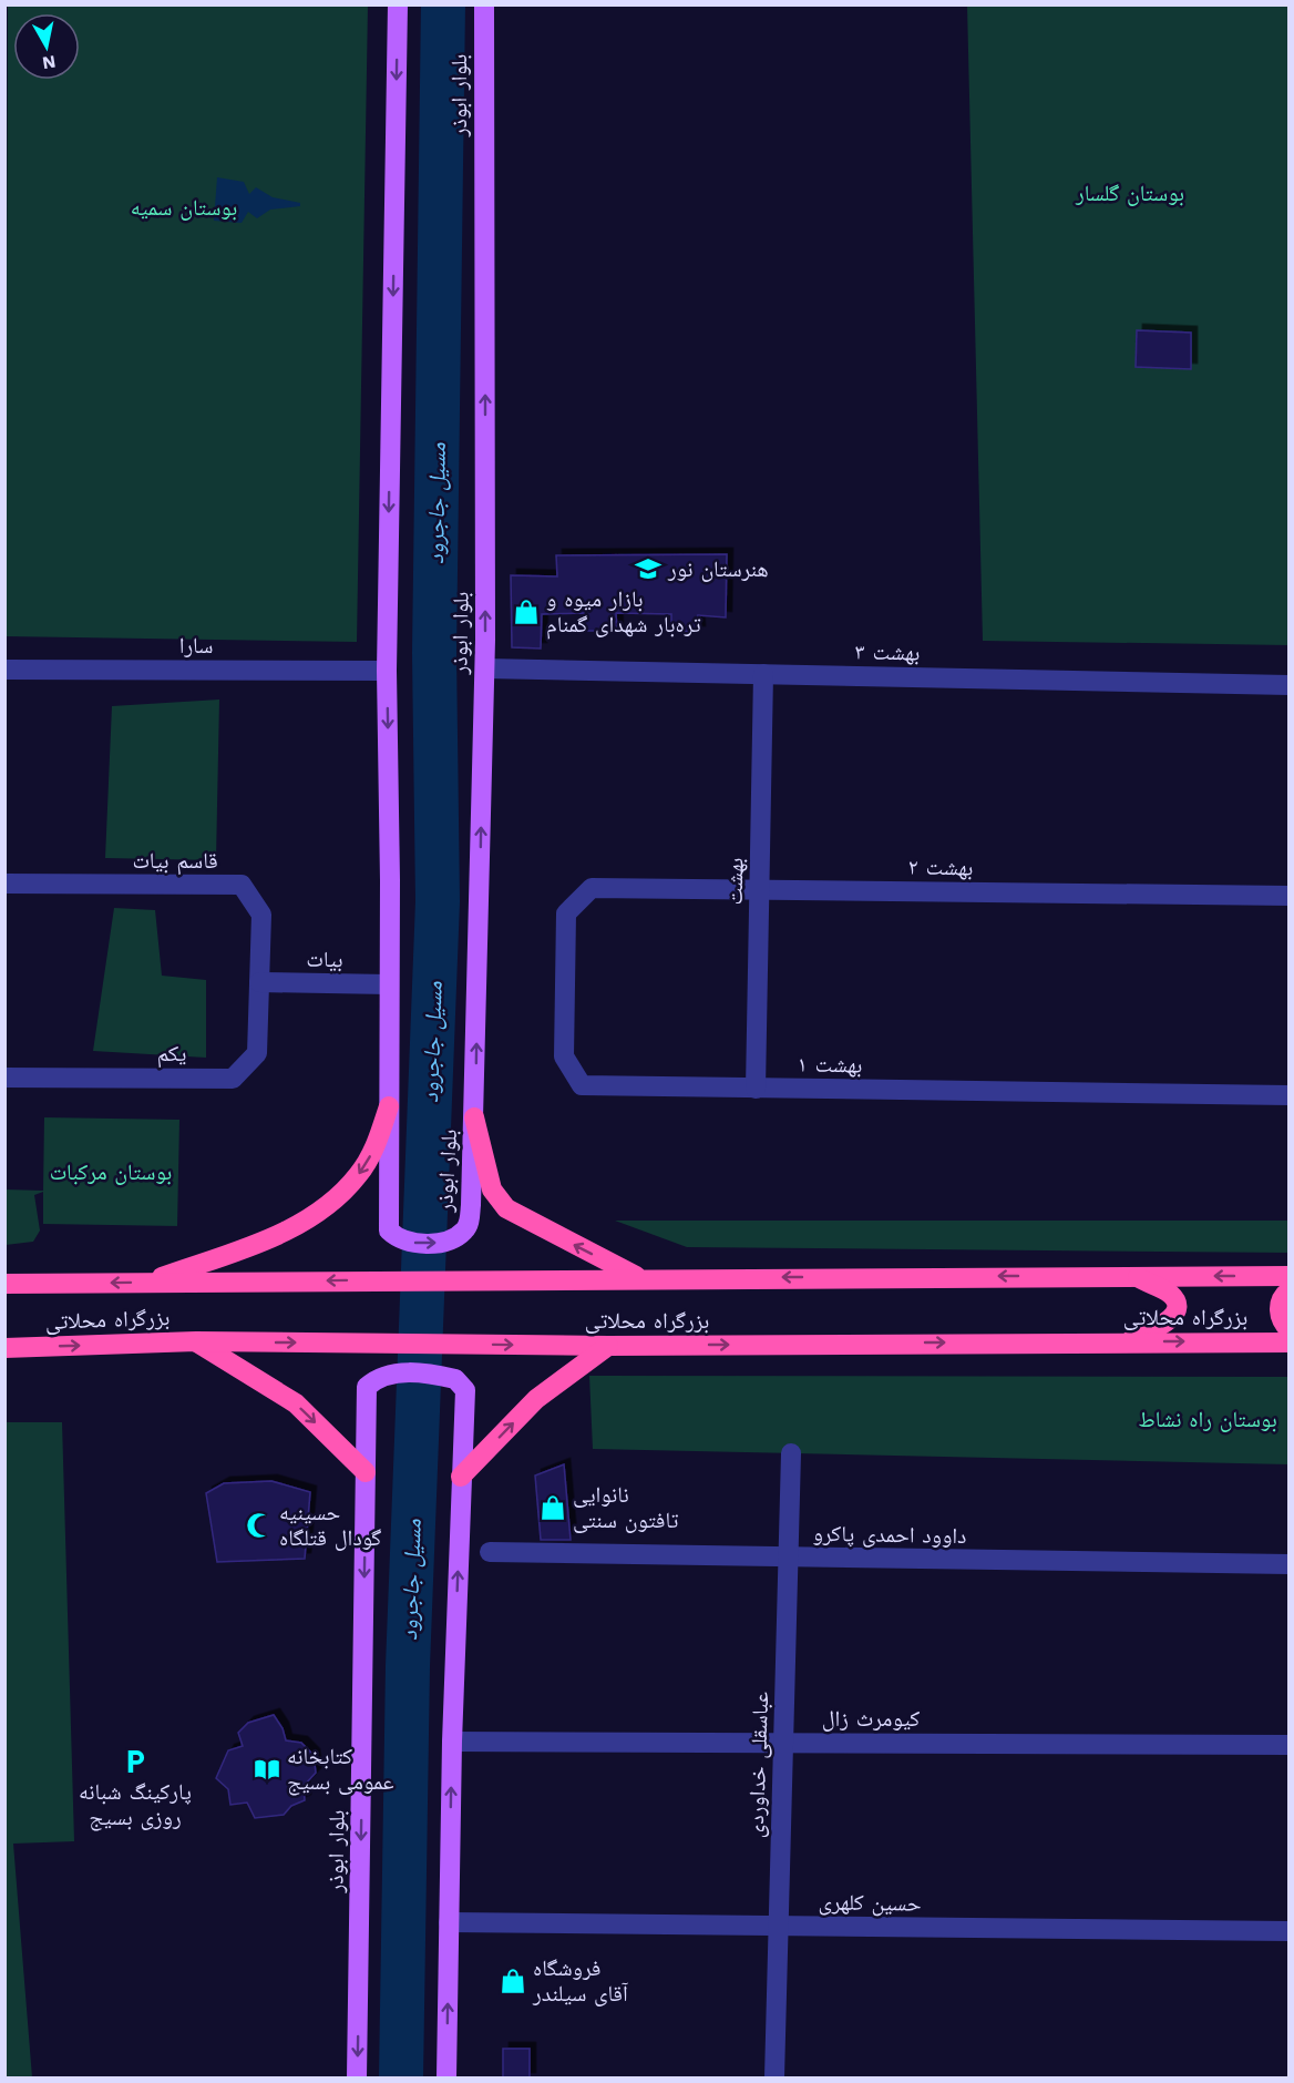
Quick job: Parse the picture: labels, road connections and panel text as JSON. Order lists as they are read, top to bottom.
{
  "streets": {
    "highway": ["بزرگراه محلاتی"],
    "main road": ["بلوار ابوذر"],
    "street": [
      "سارا",
      "بهشت ۳",
      "قاسم بیات",
      "بهشت ۲",
      "بهشت",
      "بیات",
      "یکم",
      "بهشت ۱",
      "داوود احمدی پاکرو",
      "کیومرث زال",
      "عباسقلی خداوردی",
      "حسین کلهری"
    ]
  },
  "crossings": [
    ["بلوار ابوذر", "سارا"],
    ["بلوار ابوذر", "بهشت ۳"],
    ["بلوار ابوذر", "بیات"],
    ["بهشت ۳", "بهشت"],
    ["قاسم بیات", "بیات"],
    ["قاسم بیات", "یکم"],
    ["بهشت ۲", "بهشت"],
    ["بهشت ۲", "بهشت ۱"],
    ["بهشت", "بهشت ۱"],
    ["بیات", "یکم"],
    ["داوود احمدی پاکرو", "عباسقلی خداوردی"],
    ["کیومرث زال", "عباسقلی خداوردی"],
    ["عباسقلی خداوردی", "حسین کلهری"]
  ],
  "water": ["مسیل جاجرود"],
  "parks": [
    "بوستان گلسار",
    "بوستان سمیه",
    "بوستان مرکبات",
    "بوستان راه نشاط"
  ],
  "places": {
    "school or university": ["هنرستان نور"],
    "shop": ["بازار میوه و تره‌بار شهدای گمنام", "نانوایی تافتون سنتی", "فروشگاه آقای سیلندر"],
    "mosque": ["حسینیه گودال قتلگاه"],
    "parking": ["پارکینگ شبانه روزی بسیج"],
    "library": ["کتابخانه عمومی بسیج"]
  },
  "north": "bottom"
}
